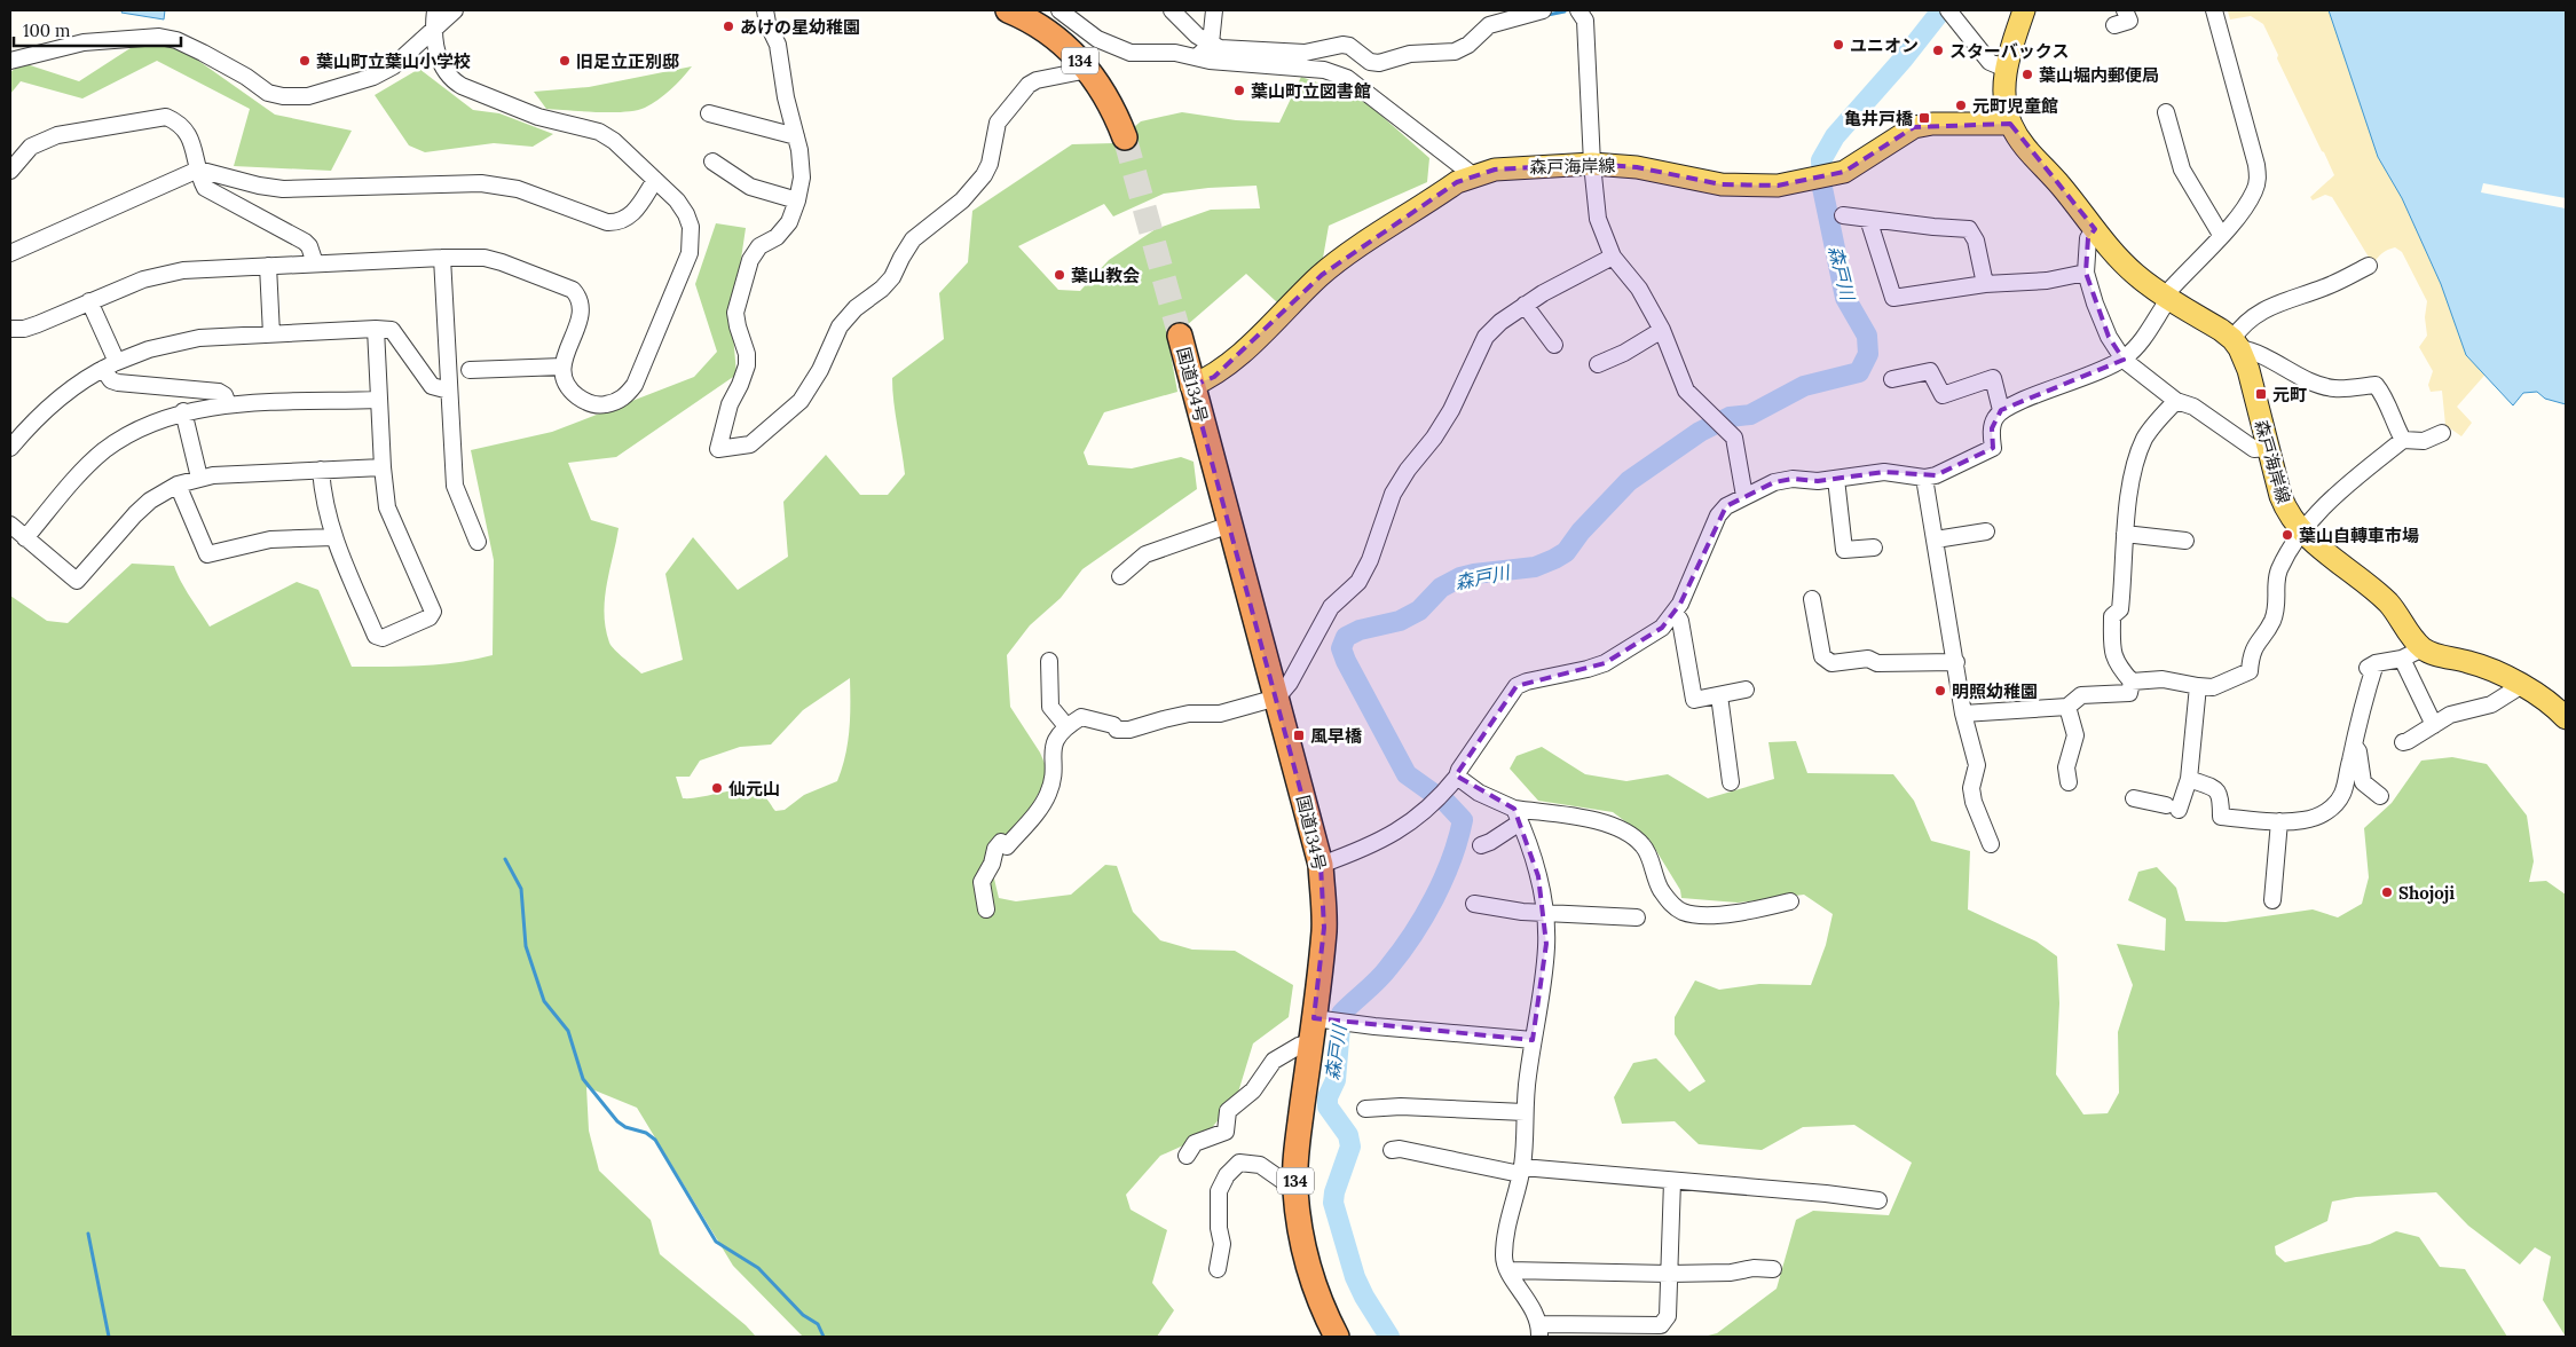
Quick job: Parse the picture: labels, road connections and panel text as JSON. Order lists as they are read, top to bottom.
{
  "streets": {
    "highway": ["134", "国道134号"],
    "main road": ["森戸海岸線"]
  },
  "crossings": [
    ["森戸海岸線", "国道134号"]
  ],
  "water": ["森戸川"],
  "places": {
    "other": [
      "あけの星幼稚園",
      "ユニオン",
      "スターバックス",
      "葉山町立葉山小学校",
      "旧足立正別邸",
      "葉山堀内郵便局",
      "葉山町立図書館",
      "元町児童館",
      "葉山教会",
      "葉山自轉車市場",
      "明照幼稚園",
      "仙元山",
      "Shojoji"
    ],
    "transit": ["亀井戸橋", "元町", "風早橋"]
  },
  "scale_bar": "100 m"
}
